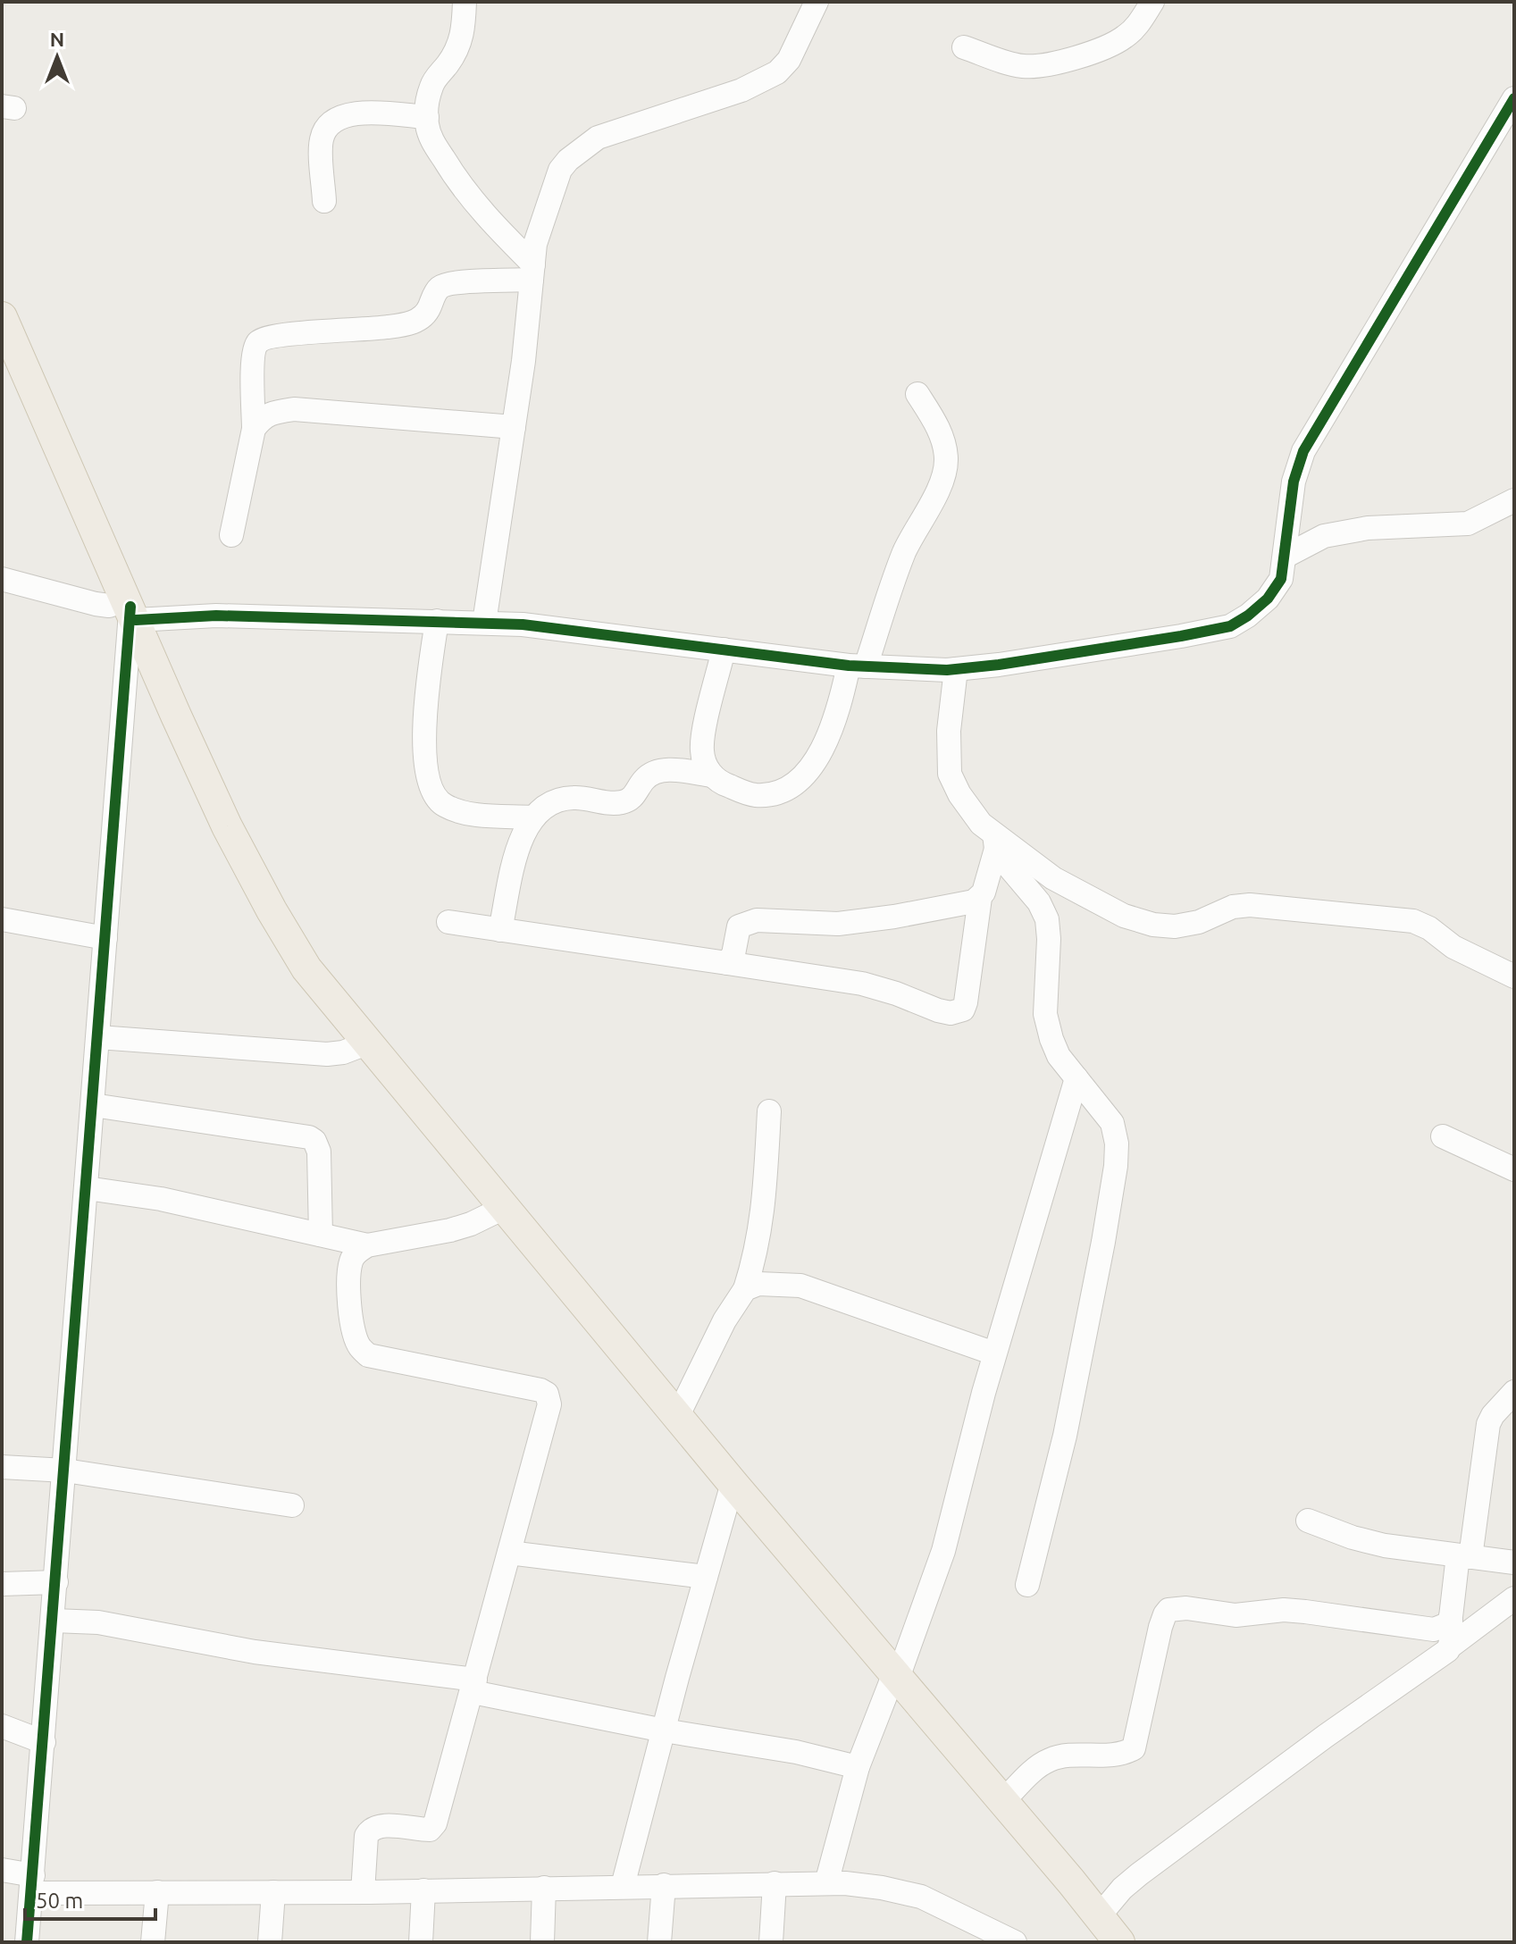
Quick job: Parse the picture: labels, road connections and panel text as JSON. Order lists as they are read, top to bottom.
{
  "scale_bar": "50 m",
  "north": "top"
}
